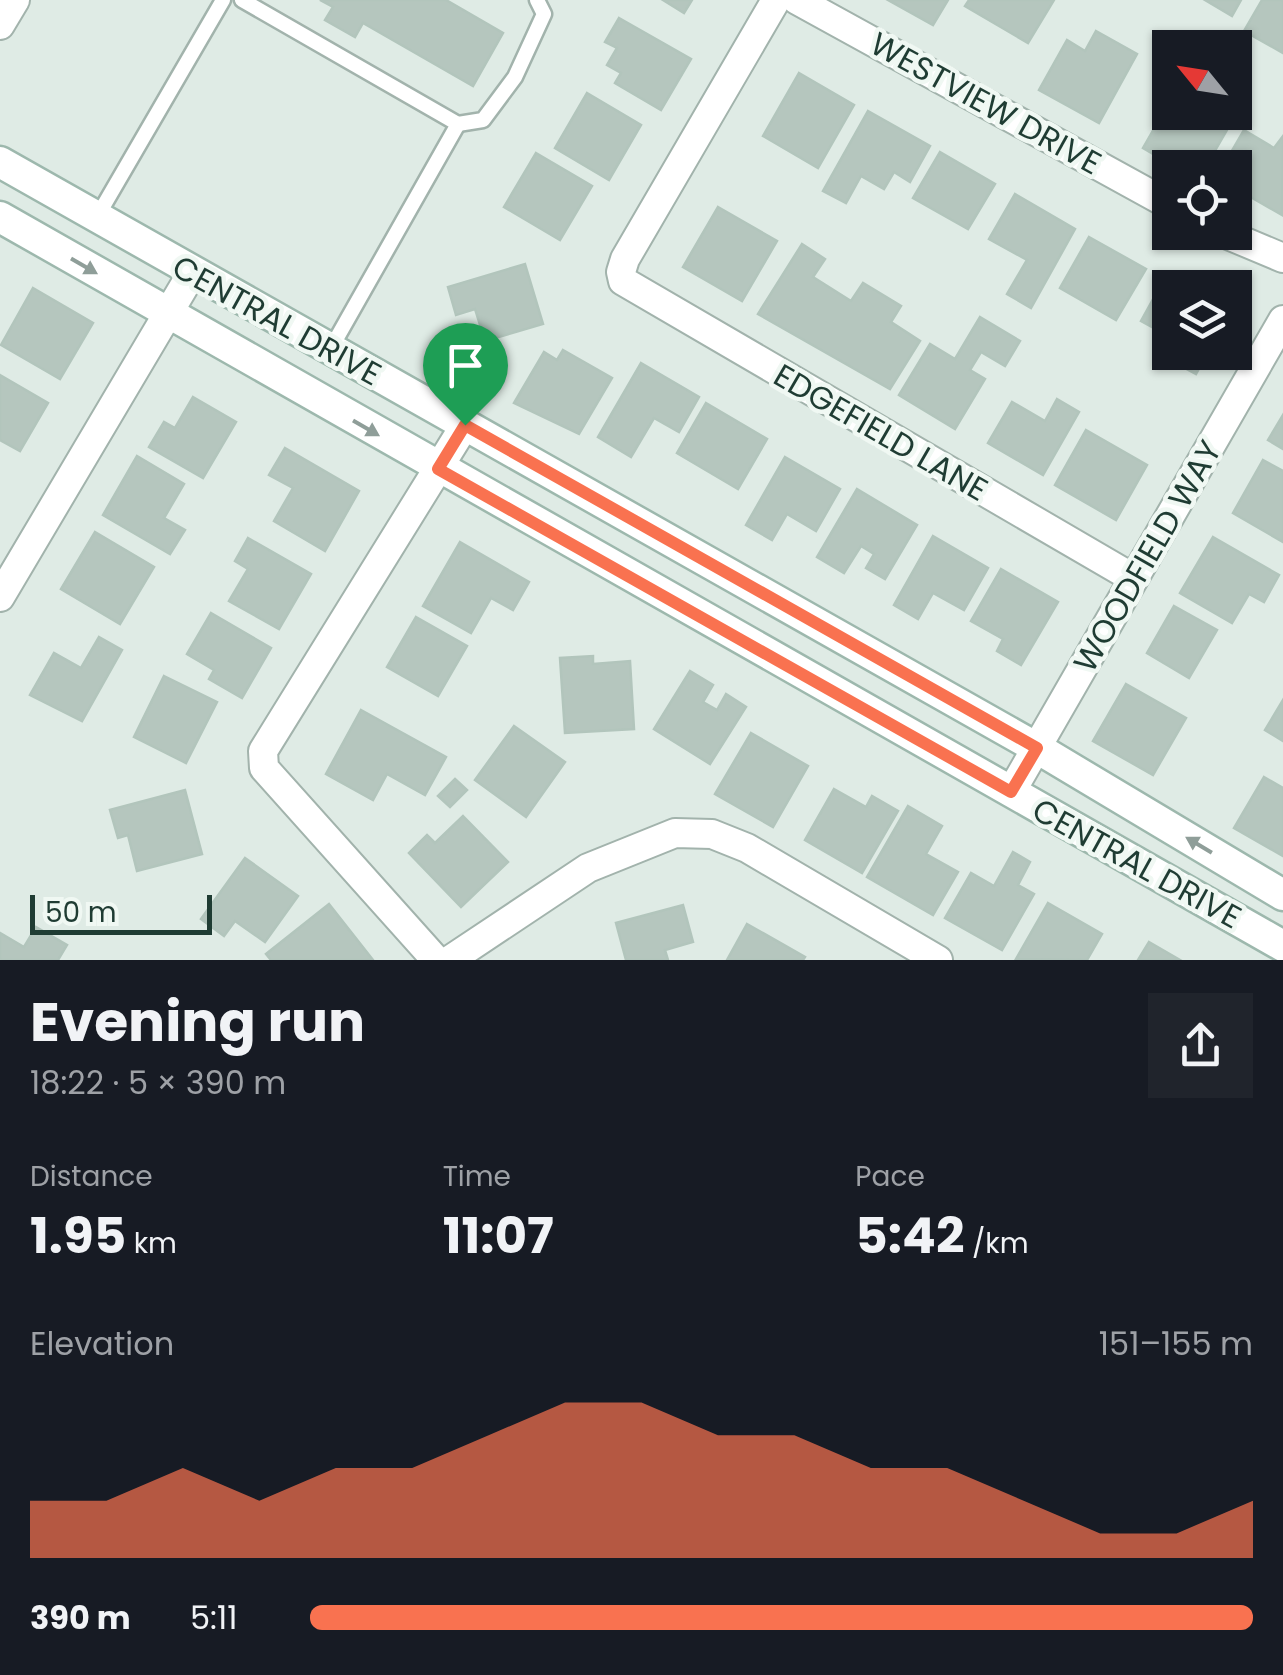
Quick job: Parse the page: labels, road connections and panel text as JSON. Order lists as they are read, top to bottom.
{
  "streets": {
    "main road": ["CENTRAL DRIVE"],
    "street": ["WESTVIEW DRIVE", "EDGEFIELD LANE", "WOODFIELD WAY"]
  },
  "crossings": [
    ["CENTRAL DRIVE", "WOODFIELD WAY"],
    ["EDGEFIELD LANE", "WOODFIELD WAY"]
  ],
  "scale_bar": "50 m",
  "north": "top left",
  "page": {
    "scale": "50 m",
    "heading": ["Evening run", "18:22 · 5 × 390 m"],
    "stats": [
      ["Distance", "1.95 km"],
      ["Time", "11:07"],
      ["Pace", "5:42 /km"]
    ],
    "chart": ["Elevation", "151–155 m"],
    "list": [
      {
        "name": "390 m",
        "note": "5:11"
      }
    ]
  }
}
